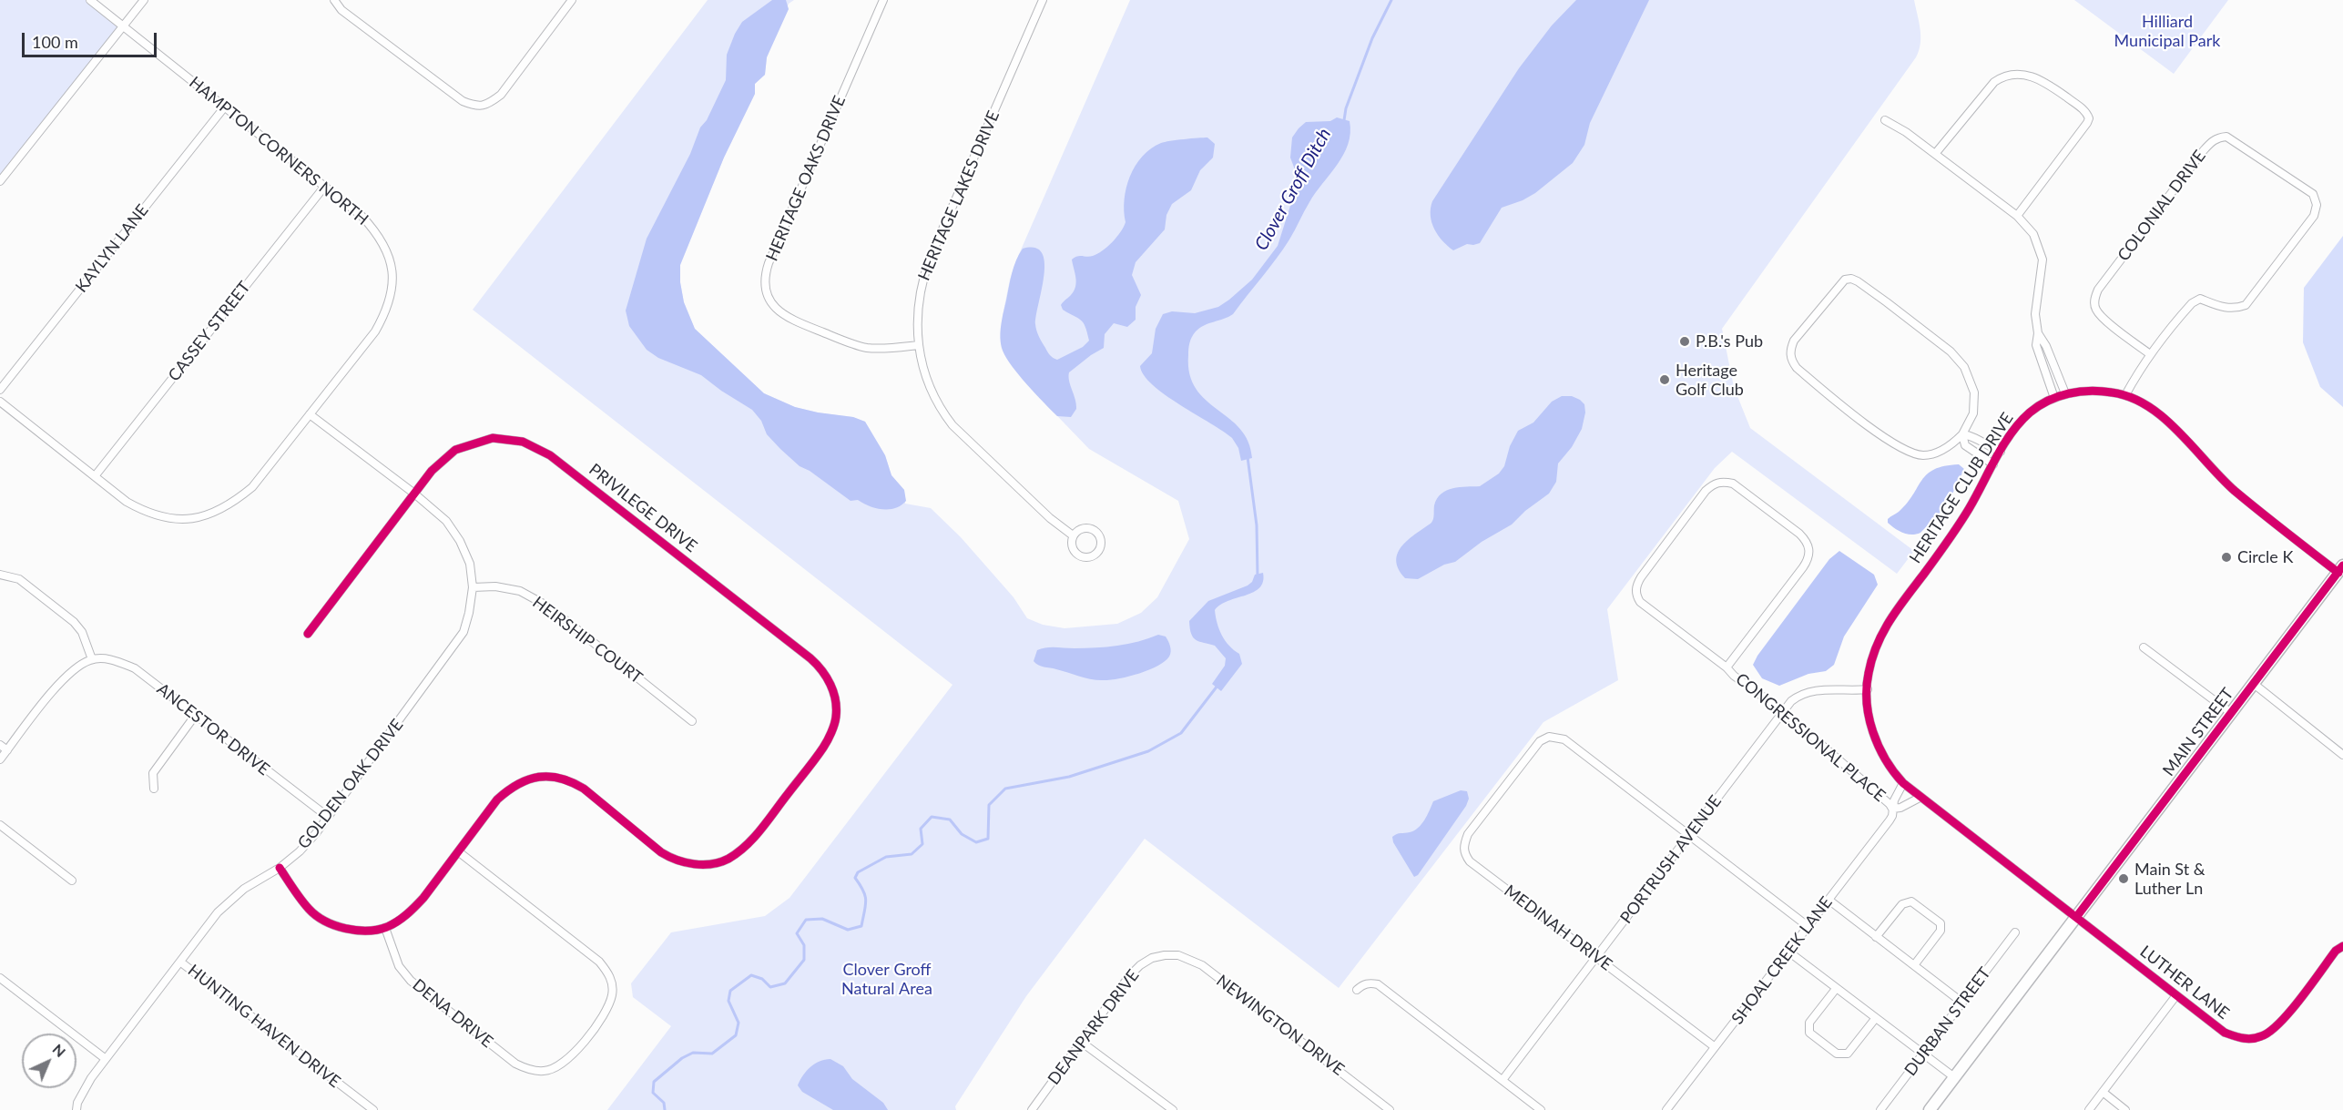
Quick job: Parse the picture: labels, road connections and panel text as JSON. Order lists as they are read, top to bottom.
{
  "streets": {
    "main road": ["MAIN STREET"],
    "street": [
      "HAMPTON CORNERS NORTH",
      "HERITAGE OAKS DRIVE",
      "HERITAGE LAKES DRIVE",
      "COLONIAL DRIVE",
      "KAYLYN LANE",
      "CASSEY STREET",
      "HERITAGE CLUB DRIVE",
      "PRIVILEGE DRIVE",
      "HEIRSHIP COURT",
      "ANCESTOR DRIVE",
      "CONGRESSIONAL PLACE",
      "GOLDEN OAK DRIVE",
      "PORTRUSH AVENUE",
      "MEDINAH DRIVE",
      "SHOAL CREEK LANE",
      "LUTHER LANE",
      "DENA DRIVE",
      "DURBAN STREET",
      "NEWINGTON DRIVE",
      "HUNTING HAVEN DRIVE",
      "DEANPARK DRIVE"
    ]
  },
  "crossings": [
    ["HAMPTON CORNERS NORTH", "KAYLYN LANE"],
    ["HAMPTON CORNERS NORTH", "CASSEY STREET"],
    ["HAMPTON CORNERS NORTH", "GOLDEN OAK DRIVE"],
    ["HERITAGE OAKS DRIVE", "HERITAGE LAKES DRIVE"],
    ["COLONIAL DRIVE", "HERITAGE CLUB DRIVE"],
    ["HERITAGE CLUB DRIVE", "MAIN STREET"],
    ["HERITAGE CLUB DRIVE", "PORTRUSH AVENUE"],
    ["HERITAGE CLUB DRIVE", "SHOAL CREEK LANE"],
    ["HERITAGE CLUB DRIVE", "LUTHER LANE"],
    ["PRIVILEGE DRIVE", "GOLDEN OAK DRIVE"],
    ["PRIVILEGE DRIVE", "DENA DRIVE"],
    ["HEIRSHIP COURT", "GOLDEN OAK DRIVE"],
    ["ANCESTOR DRIVE", "GOLDEN OAK DRIVE"],
    ["MAIN STREET", "LUTHER LANE"],
    ["CONGRESSIONAL PLACE", "PORTRUSH AVENUE"],
    ["CONGRESSIONAL PLACE", "SHOAL CREEK LANE"],
    ["GOLDEN OAK DRIVE", "HUNTING HAVEN DRIVE"],
    ["PORTRUSH AVENUE", "MEDINAH DRIVE"],
    ["MEDINAH DRIVE", "SHOAL CREEK LANE"],
    ["NEWINGTON DRIVE", "DEANPARK DRIVE"]
  ],
  "water": ["Clover Groff Ditch"],
  "parks": ["Hilliard Municipal Park", "Clover Groff Natural Area"],
  "places": [
    "P.B.'s Pub",
    "Heritage Golf Club",
    "Circle K",
    "Main St & Luther Ln"
  ],
  "scale_bar": "100 m",
  "north": "top right"
}
